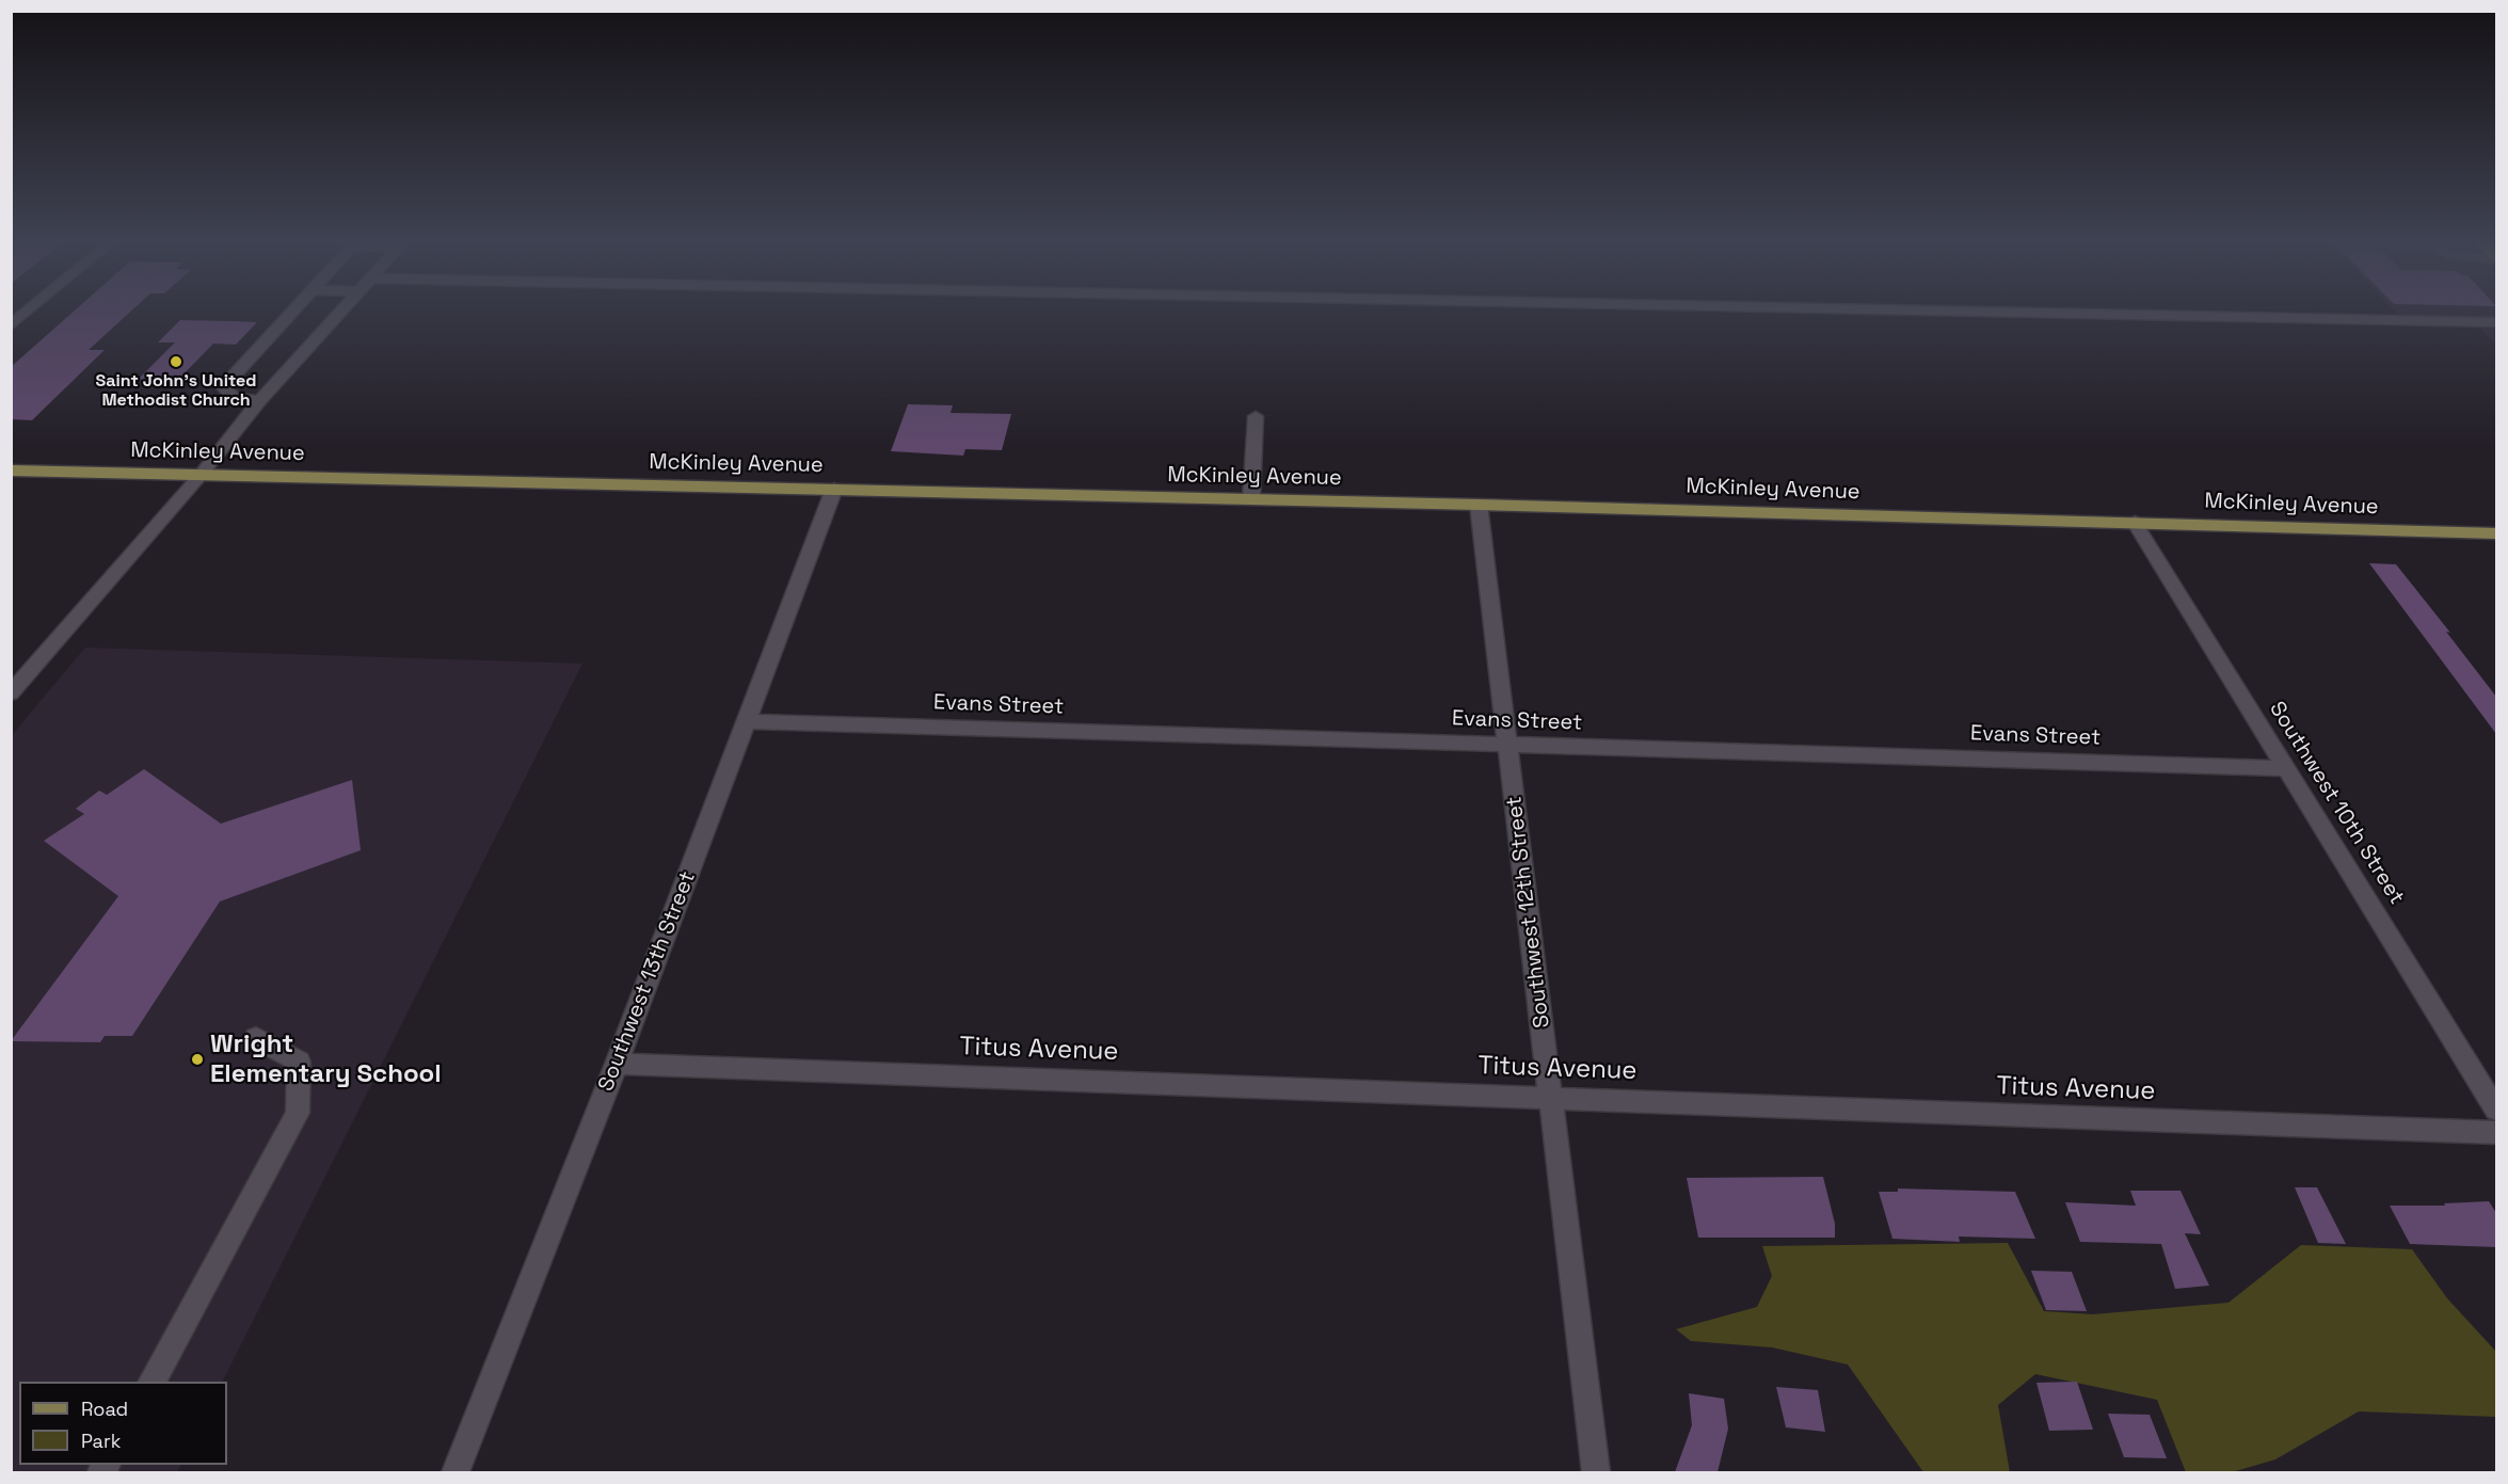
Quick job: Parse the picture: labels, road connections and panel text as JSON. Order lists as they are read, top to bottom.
{
  "streets": {
    "main road": ["McKinley Avenue"],
    "street": [
      "Evans Street",
      "Southwest 10th Street",
      "Southwest 12th Street",
      "Southwest 13th Street",
      "Titus Avenue"
    ]
  },
  "crossings": [
    ["McKinley Avenue", "Southwest 10th Street"],
    ["McKinley Avenue", "Southwest 12th Street"],
    ["McKinley Avenue", "Southwest 13th Street"],
    ["Evans Street", "Southwest 10th Street"],
    ["Evans Street", "Southwest 12th Street"],
    ["Evans Street", "Southwest 13th Street"],
    ["Southwest 12th Street", "Titus Avenue"],
    ["Southwest 13th Street", "Titus Avenue"]
  ],
  "places": ["Saint John's United Methodist Church", "Wright Elementary School"],
  "legend": ["Road", "Park"]
}
